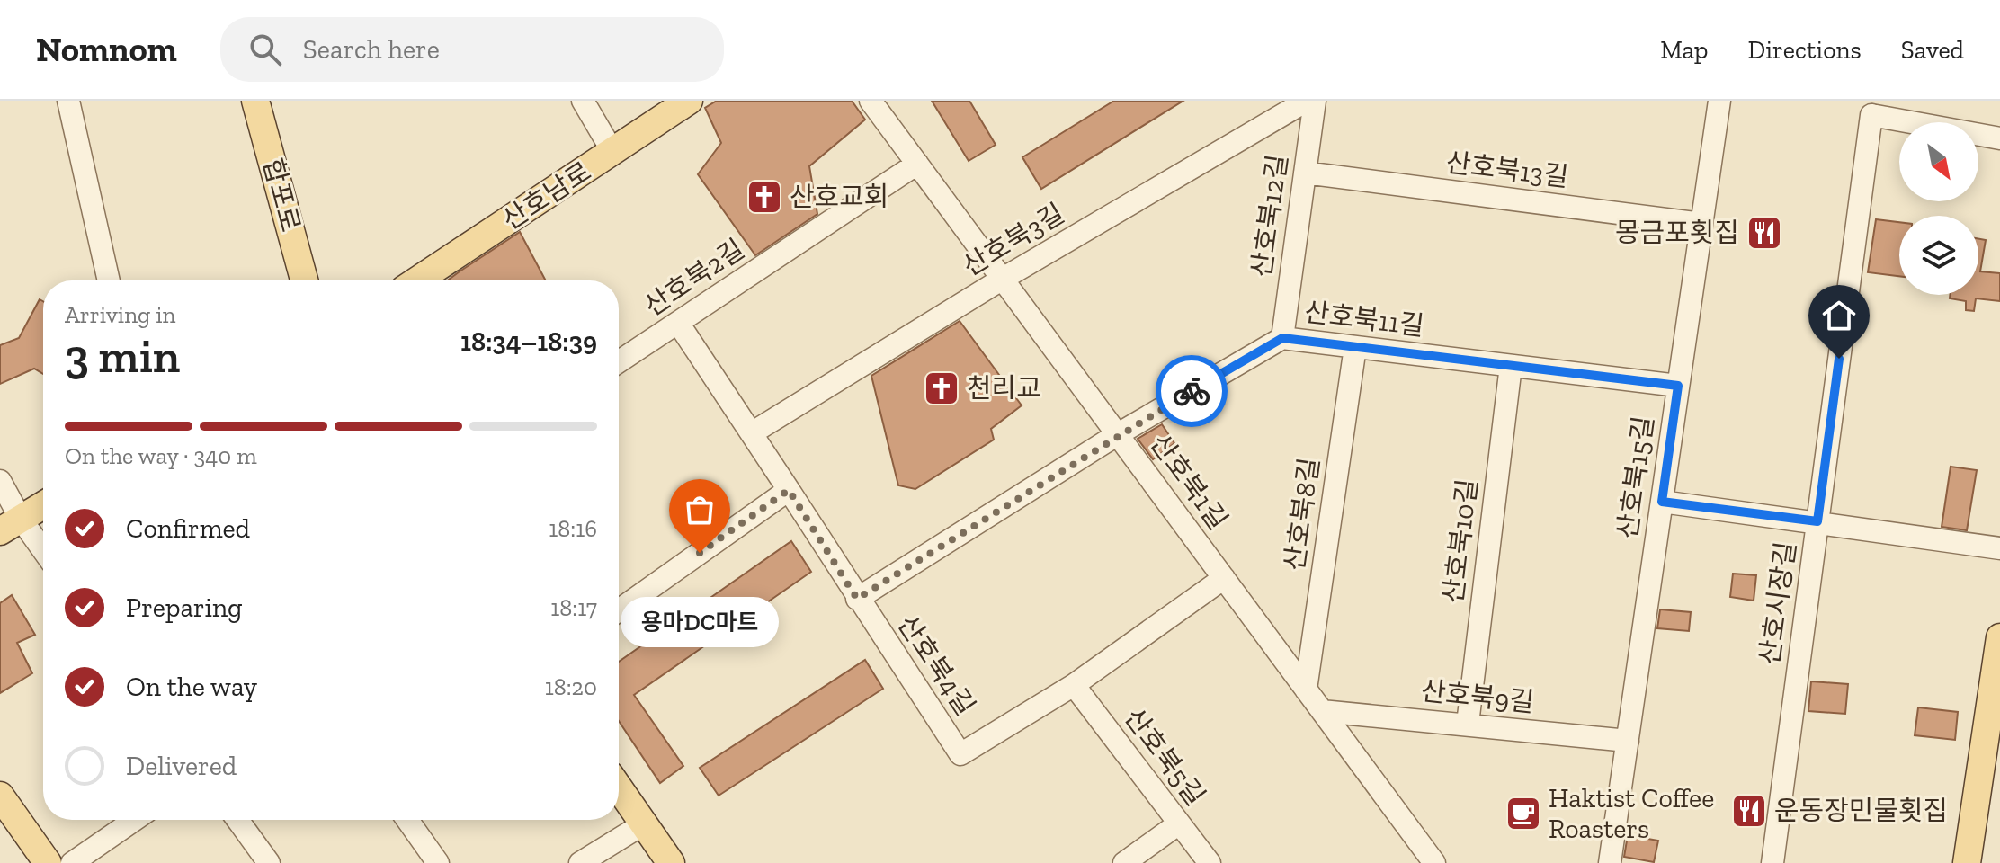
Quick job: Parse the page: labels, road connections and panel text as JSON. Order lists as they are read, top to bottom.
{
  "streets": {
    "main road": ["합포로", "산호남로"],
    "street": [
      "산호북13길",
      "산호북12길",
      "산호북3길",
      "산호북2길",
      "산호북11길",
      "산호북15길",
      "산호북1길",
      "산호북8길",
      "산호북10길",
      "산호시장길",
      "산호북4길",
      "산호북9길",
      "산호북5길"
    ]
  },
  "crossings": [
    ["산호북13길", "산호북12길"],
    ["산호북13길", "산호북15길"],
    ["산호북12길", "산호북11길"],
    ["산호북3길", "산호북1길"],
    ["산호북3길", "산호북4길"],
    ["산호북2길", "산호북1길"],
    ["산호북2길", "산호북4길"],
    ["산호북11길", "산호북15길"],
    ["산호북11길", "산호북1길"],
    ["산호북11길", "산호북8길"],
    ["산호북11길", "산호북10길"],
    ["산호북11길", "산호북4길"],
    ["산호북15길", "산호북9길"],
    ["산호북1길", "산호북8길"],
    ["산호북1길", "산호북4길"],
    ["산호북1길", "산호북9길"],
    ["산호북10길", "산호북9길"],
    ["산호북4길", "산호북5길"]
  ],
  "places": {
    "church": ["산호교회", "천리교"],
    "restaurant": ["몽금포횟집", "운동장민물횟집"],
    "other": ["용마DC마트"],
    "cafe": ["Haktist Coffee Roasters"]
  },
  "north": "bottom right",
  "page": {
    "header": "Nomnom",
    "search": "Search here",
    "nav": ["Map", "Directions", "Saved"],
    "heading": ["3 min", "Arriving in", "18:34–18:39"],
    "bar": "On the way · 340 m",
    "list": [
      ["Confirmed", "18:16"],
      ["Preparing", "18:17"],
      ["On the way", "18:20"],
      "Delivered"
    ],
    "bubble": "용마DC마트"
  }
}
